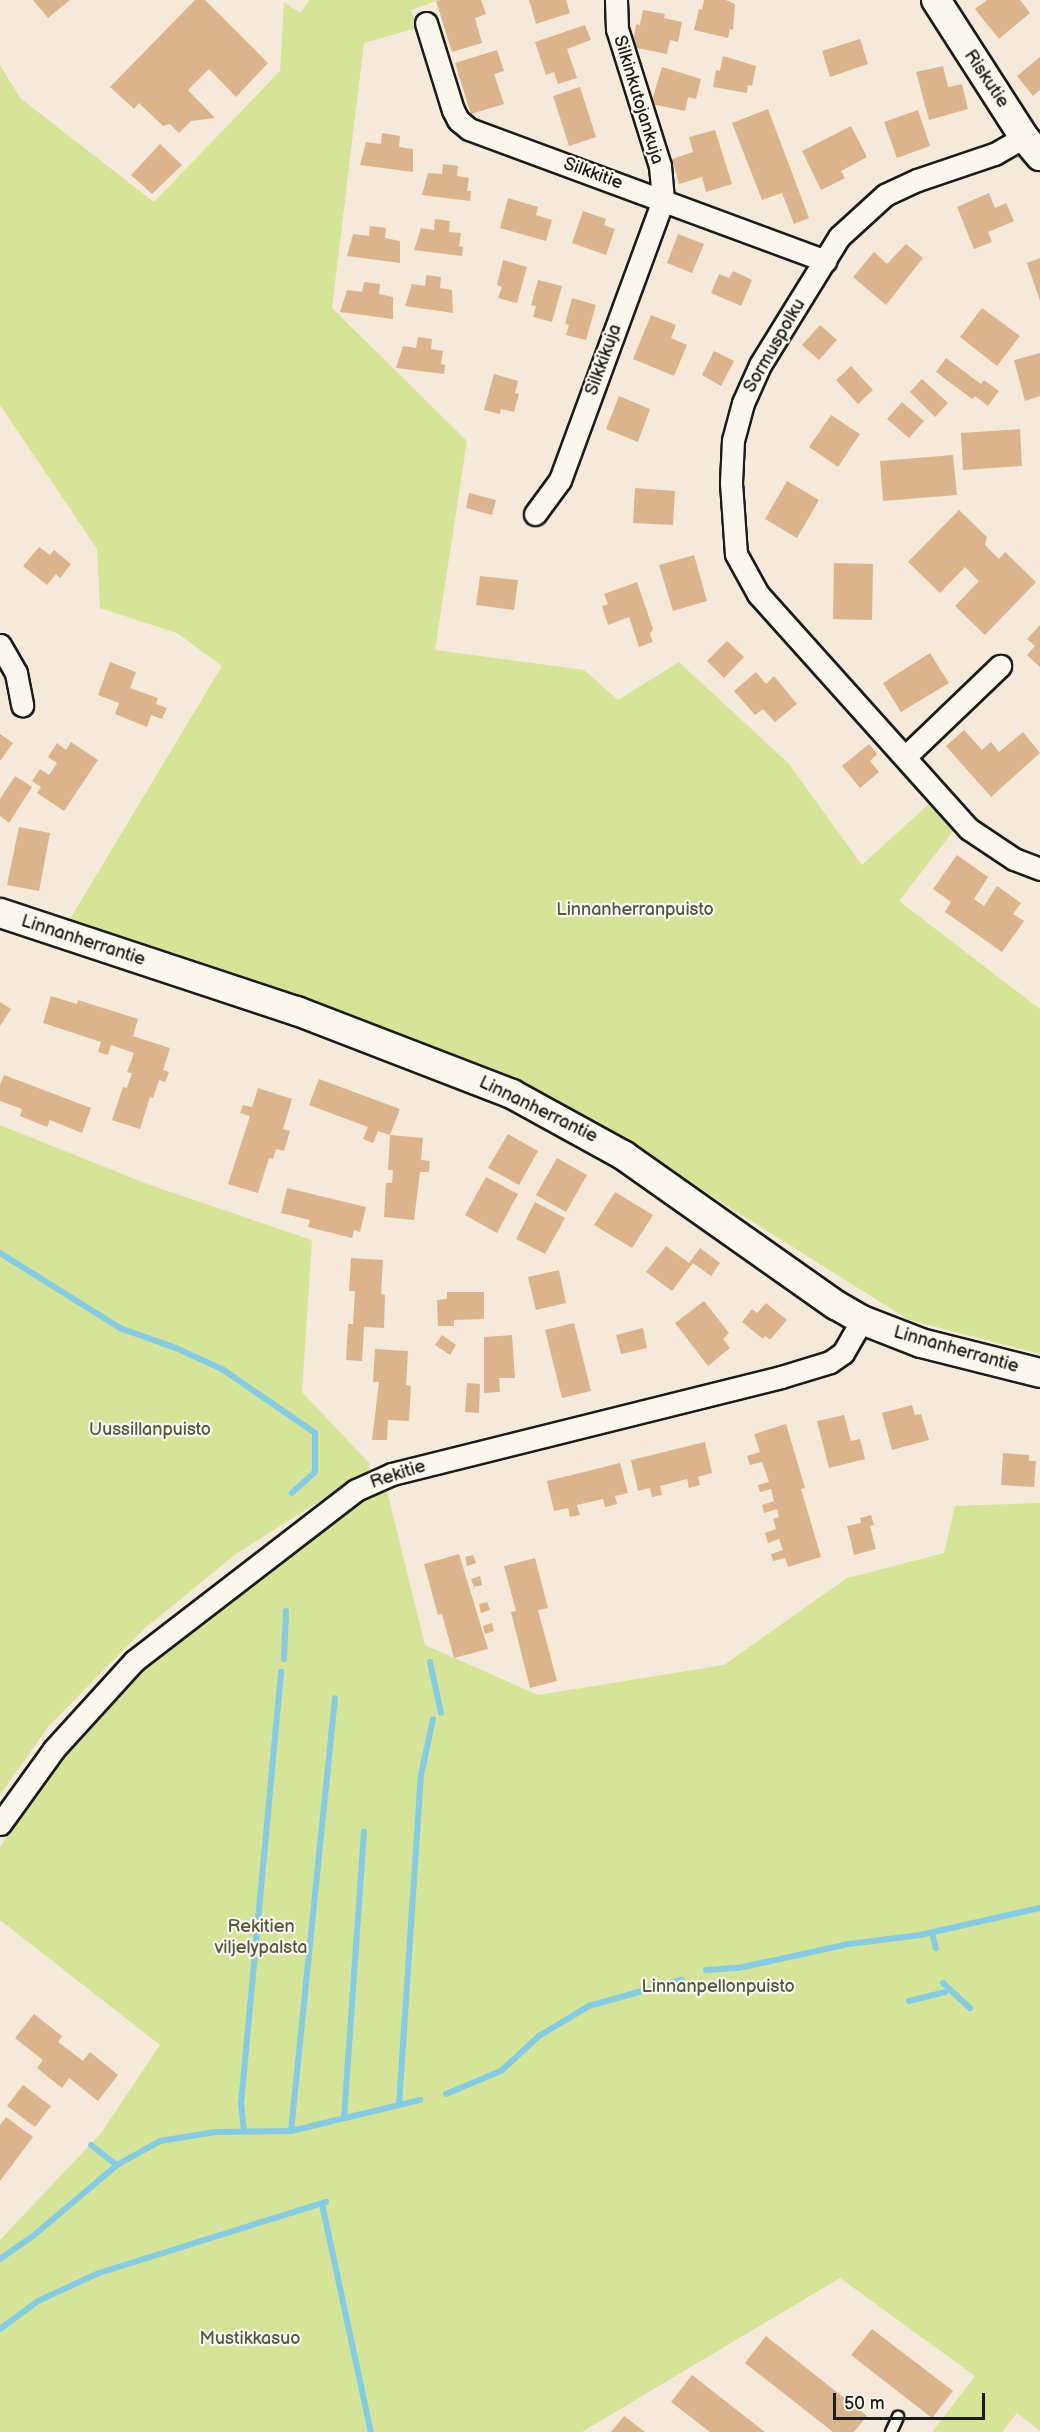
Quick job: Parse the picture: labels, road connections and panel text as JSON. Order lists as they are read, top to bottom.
{
  "streets": {
    "street": [
      "Riskutie",
      "Silkinkutojankuja",
      "Silkkitie",
      "Sormuspolku",
      "Silkkikuja",
      "Linnanherrantie",
      "Rekitie"
    ]
  },
  "crossings": [
    ["Riskutie", "Sormuspolku"],
    ["Silkinkutojankuja", "Silkkitie"],
    ["Silkinkutojankuja", "Silkkikuja"],
    ["Silkkitie", "Sormuspolku"],
    ["Silkkitie", "Silkkikuja"],
    ["Linnanherrantie", "Rekitie"]
  ],
  "parks": [
    "Linnanherranpuisto",
    "Uussillanpuisto",
    "Rekitien viljelypalsta",
    "Linnanpellonpuisto",
    "Mustikkasuo"
  ],
  "scale_bar": "50 m"
}
